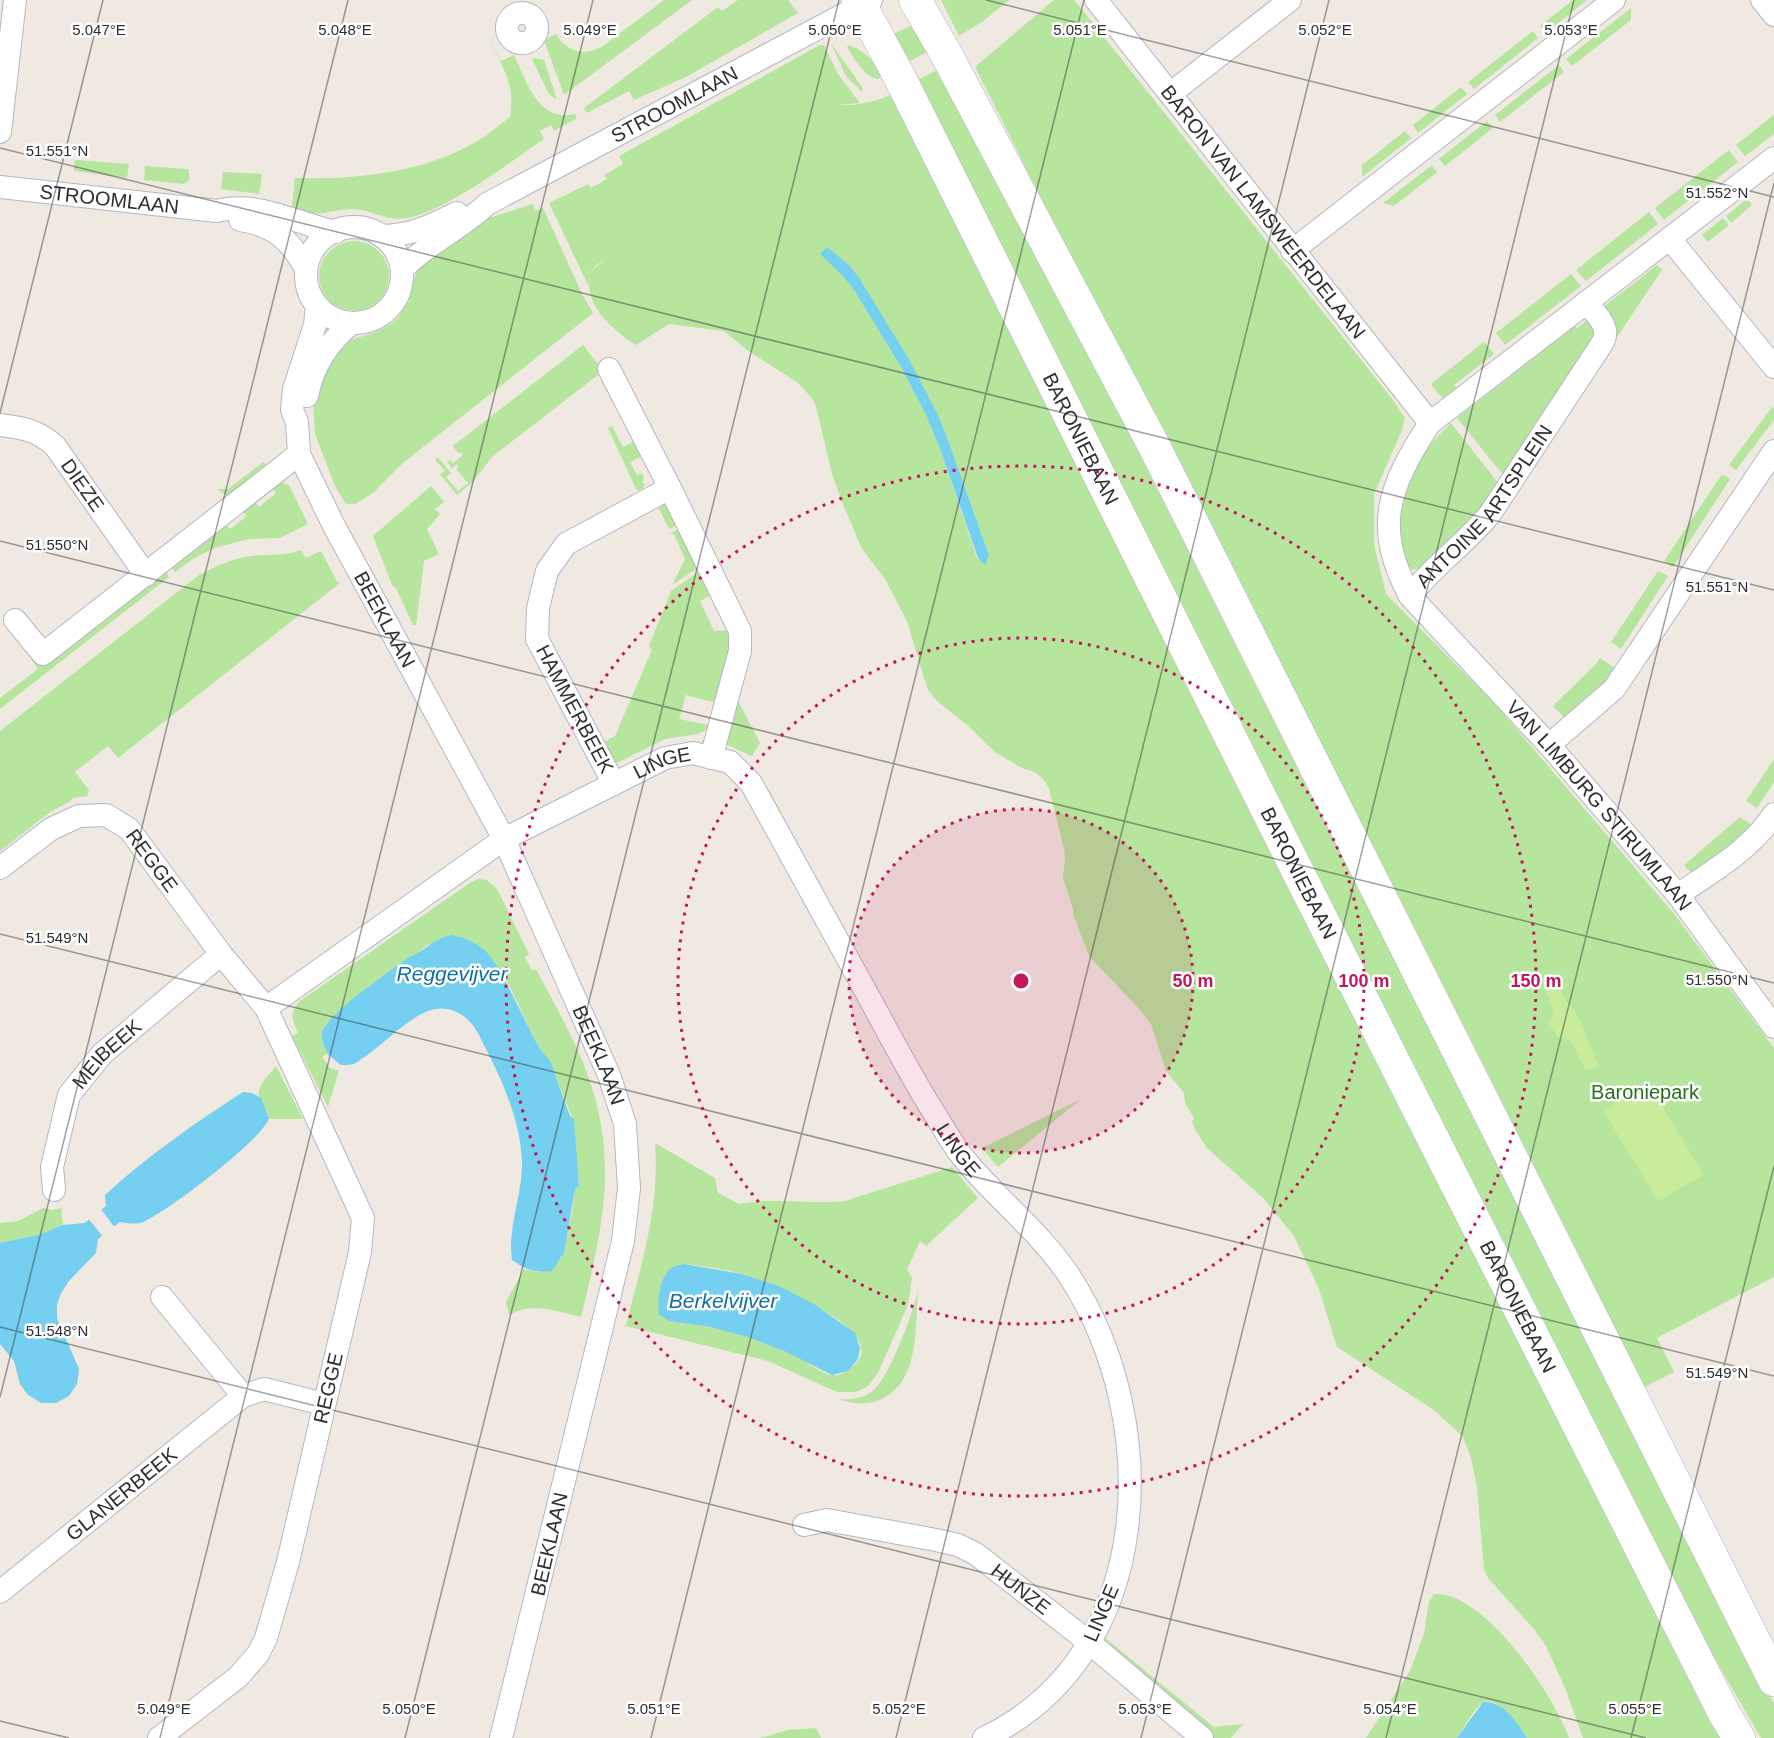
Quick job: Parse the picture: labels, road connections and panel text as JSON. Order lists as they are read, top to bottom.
{
  "streets": {
    "main road": ["BARONIEBAAN"],
    "street": [
      "STROOMLAAN",
      "BARON VAN LAMSWEERDELAAN",
      "DIEZE",
      "ANTOINE ARTSPLEIN",
      "BEEKLAAN",
      "HAMMERBEEK",
      "LINGE",
      "VAN LIMBURG STIRUMLAAN",
      "REGGE",
      "MEIBEEK",
      "GLANERBEEK",
      "HUNZE"
    ]
  },
  "crossings": [
    ["STROOMLAAN", "BARONIEBAAN"],
    ["STROOMLAAN", "BEEKLAAN"],
    ["BARON VAN LAMSWEERDELAAN", "ANTOINE ARTSPLEIN"],
    ["ANTOINE ARTSPLEIN", "VAN LIMBURG STIRUMLAAN"],
    ["BEEKLAAN", "LINGE"],
    ["HAMMERBEEK", "LINGE"],
    ["LINGE", "HUNZE"],
    ["REGGE", "MEIBEEK"],
    ["REGGE", "GLANERBEEK"]
  ],
  "water": ["Reggevijver", "Berkelvijver"],
  "parks": ["Baroniepark"],
  "coordinates": [
    "5.049°E",
    "5.050°E",
    "5.053°E",
    "5.047°E",
    "5.048°E",
    "5.051°E",
    "5.052°E",
    "51.551°N",
    "51.552°N",
    "51.550°N",
    "51.549°N",
    "51.548°N",
    "5.054°E",
    "5.055°E"
  ],
  "rings": ["50 m", "100 m", "150 m"]
}
